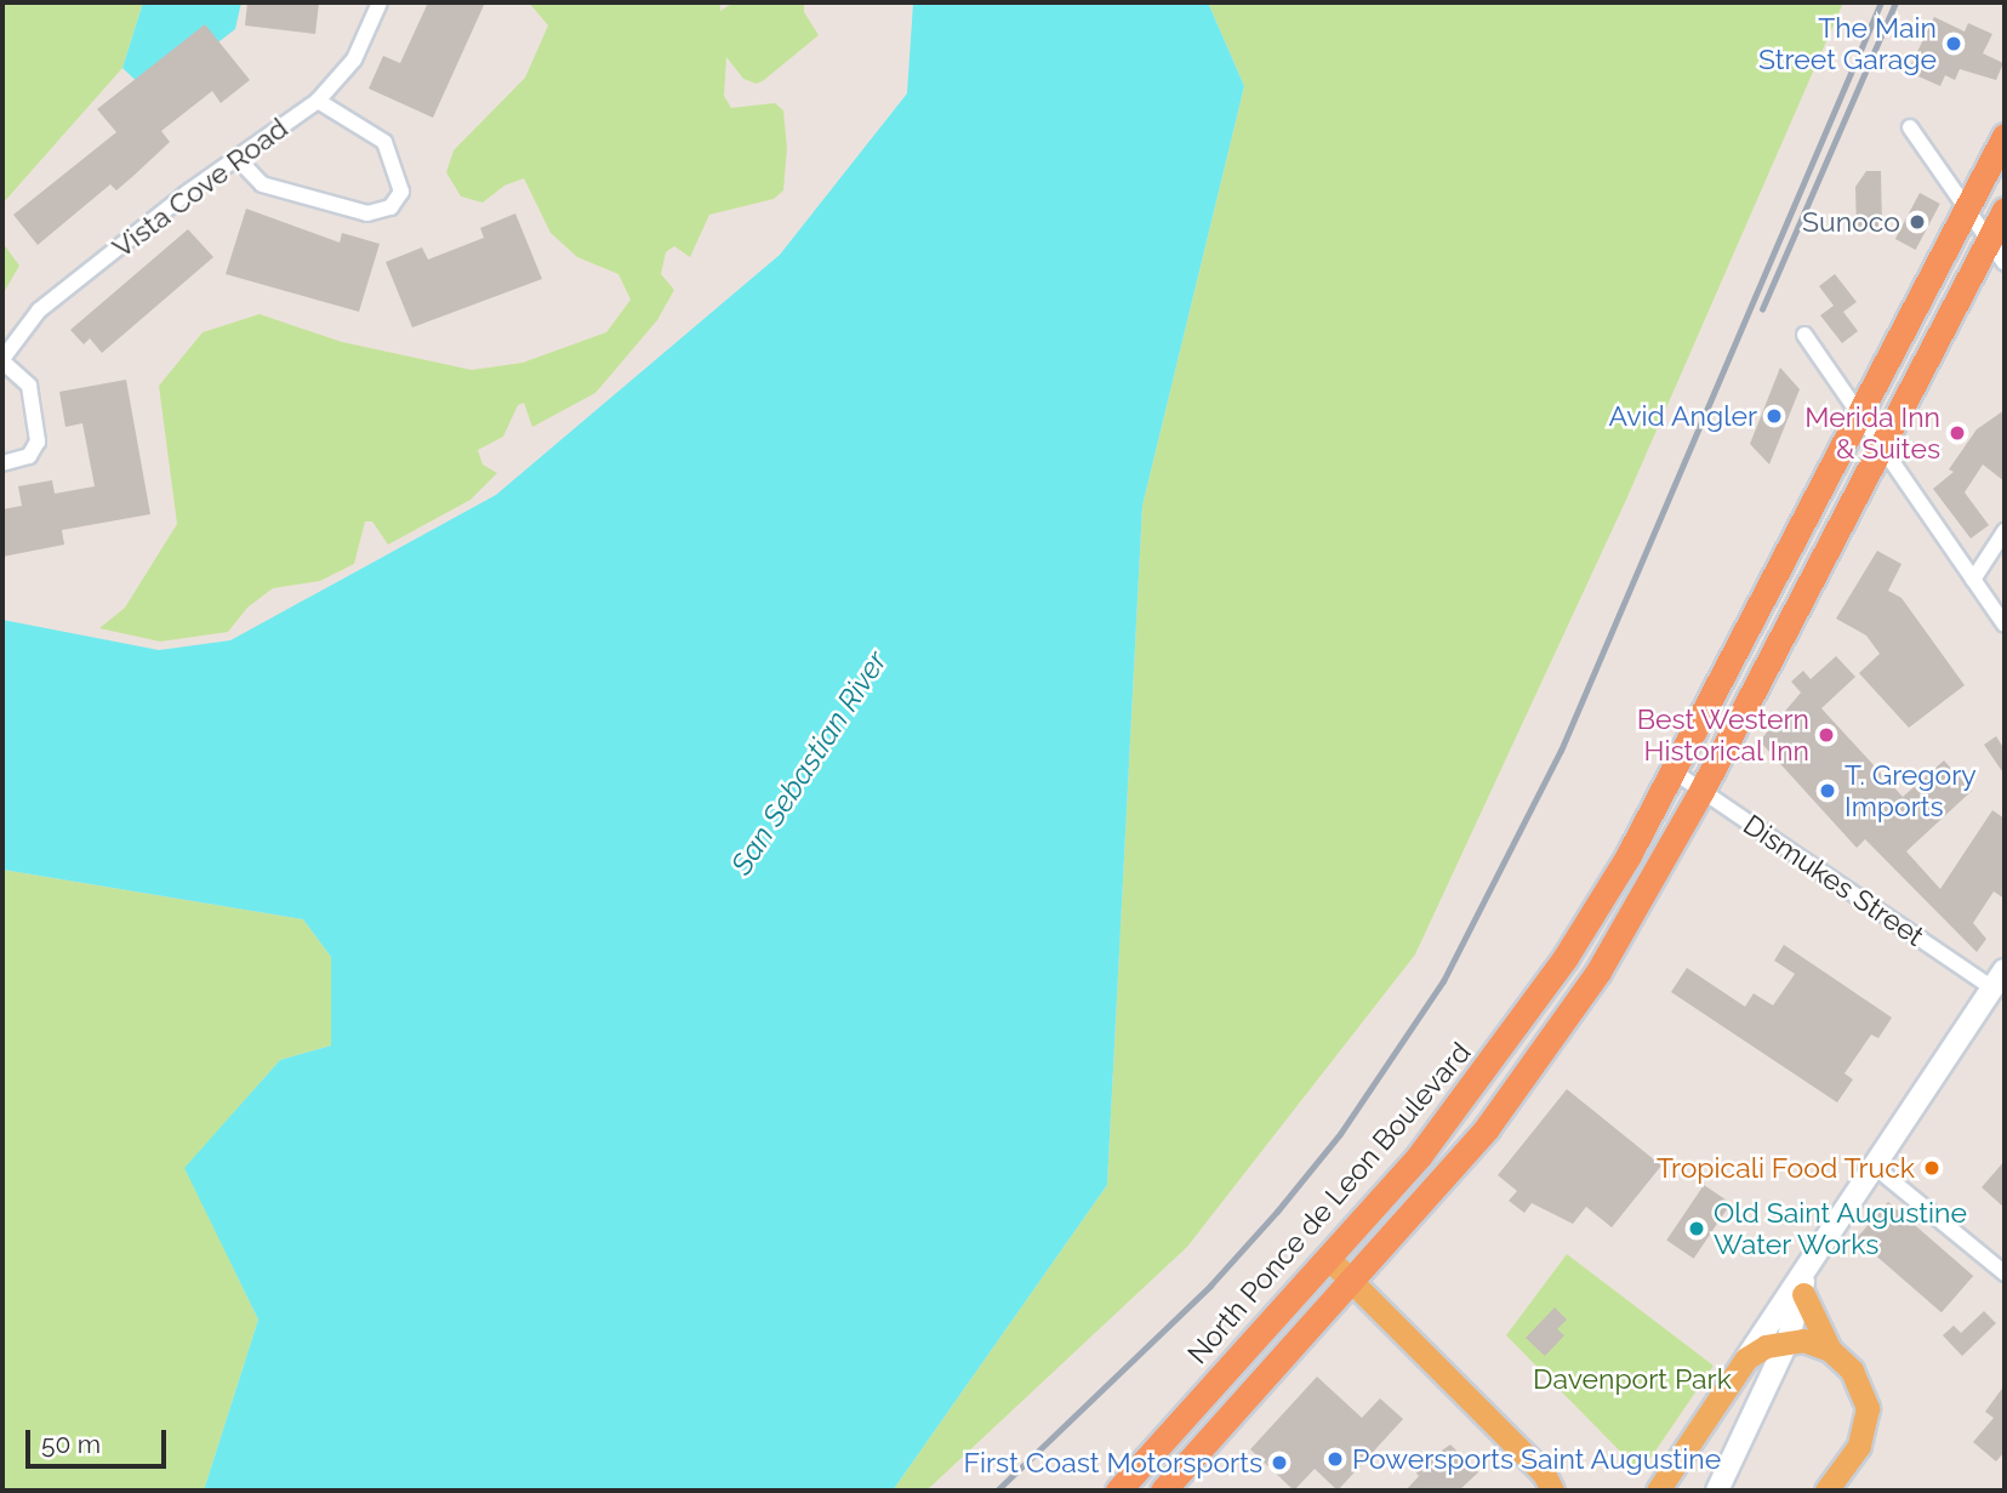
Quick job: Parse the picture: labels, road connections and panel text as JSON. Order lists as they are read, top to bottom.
{
  "streets": {
    "highway": ["North Ponce de Leon Boulevard"],
    "street": ["Vista Cove Road", "Dismukes Street"]
  },
  "crossings": [
    ["Dismukes Street", "North Ponce de Leon Boulevard"]
  ],
  "water": ["San Sebastian River"],
  "parks": ["Davenport Park"],
  "places": [
    "The Main Street Garage",
    "Sunoco",
    "Avid Angler",
    "Merida Inn & Suites",
    "Best Western Historical Inn",
    "T. Gregory Imports",
    "Tropicali Food Truck",
    "Old Saint Augustine Water Works",
    "Powersports Saint Augustine",
    "First Coast Motorsports"
  ],
  "scale_bar": "50 m"
}
